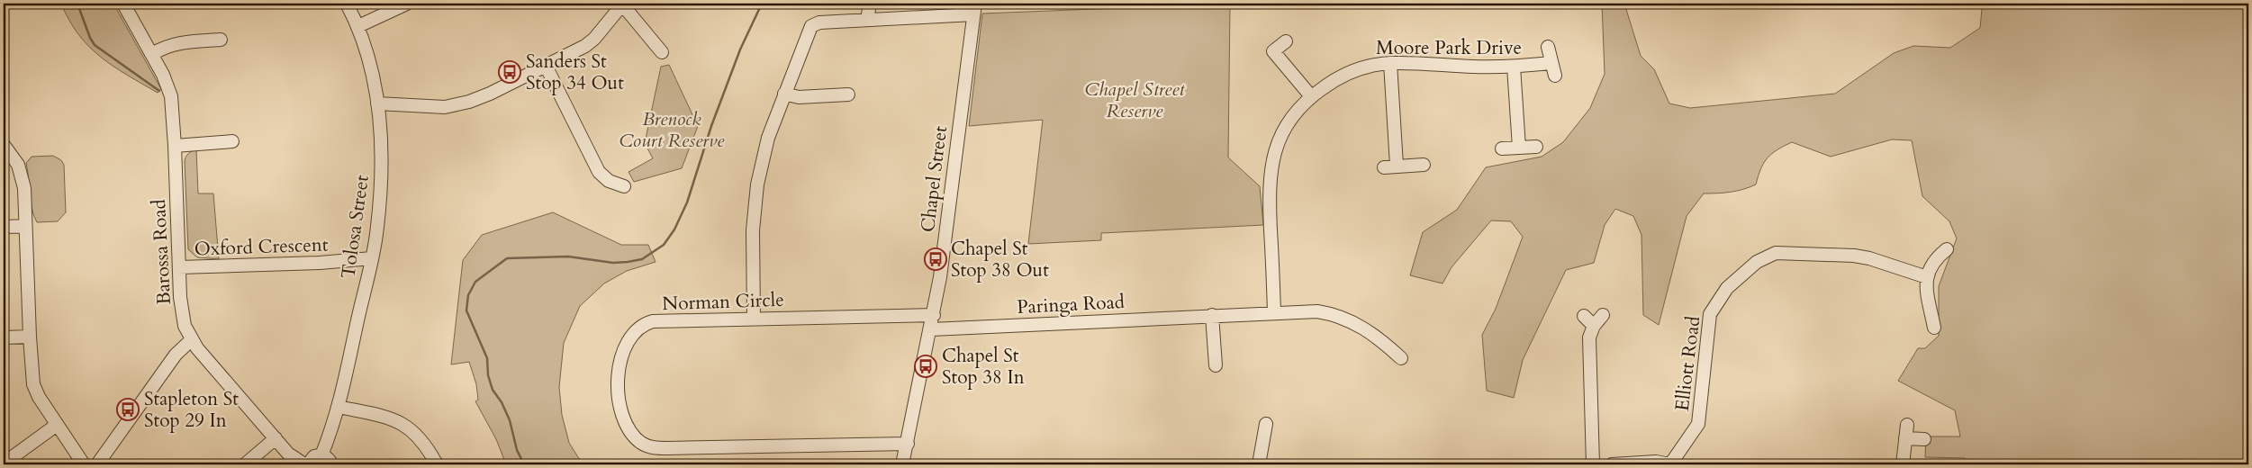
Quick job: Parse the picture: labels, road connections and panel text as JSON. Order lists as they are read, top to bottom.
{
  "streets": {
    "street": [
      "Moore Park Drive",
      "Chapel Street",
      "Tolosa Street",
      "Oxford Crescent",
      "Barossa Road",
      "Norman Circle",
      "Paringa Road",
      "Elliott Road"
    ]
  },
  "crossings": [
    ["Moore Park Drive", "Paringa Road"],
    ["Chapel Street", "Norman Circle"],
    ["Chapel Street", "Paringa Road"],
    ["Tolosa Street", "Oxford Crescent"],
    ["Oxford Crescent", "Barossa Road"]
  ],
  "parks": ["Chapel Street Reserve", "Brenock Court Reserve"],
  "places": {
    "bus stop": [
      "Sanders St Stop 34 Out",
      "Chapel St Stop 38 Out",
      "Chapel St Stop 38 In",
      "Stapleton St Stop 29 In"
    ]
  }
}
